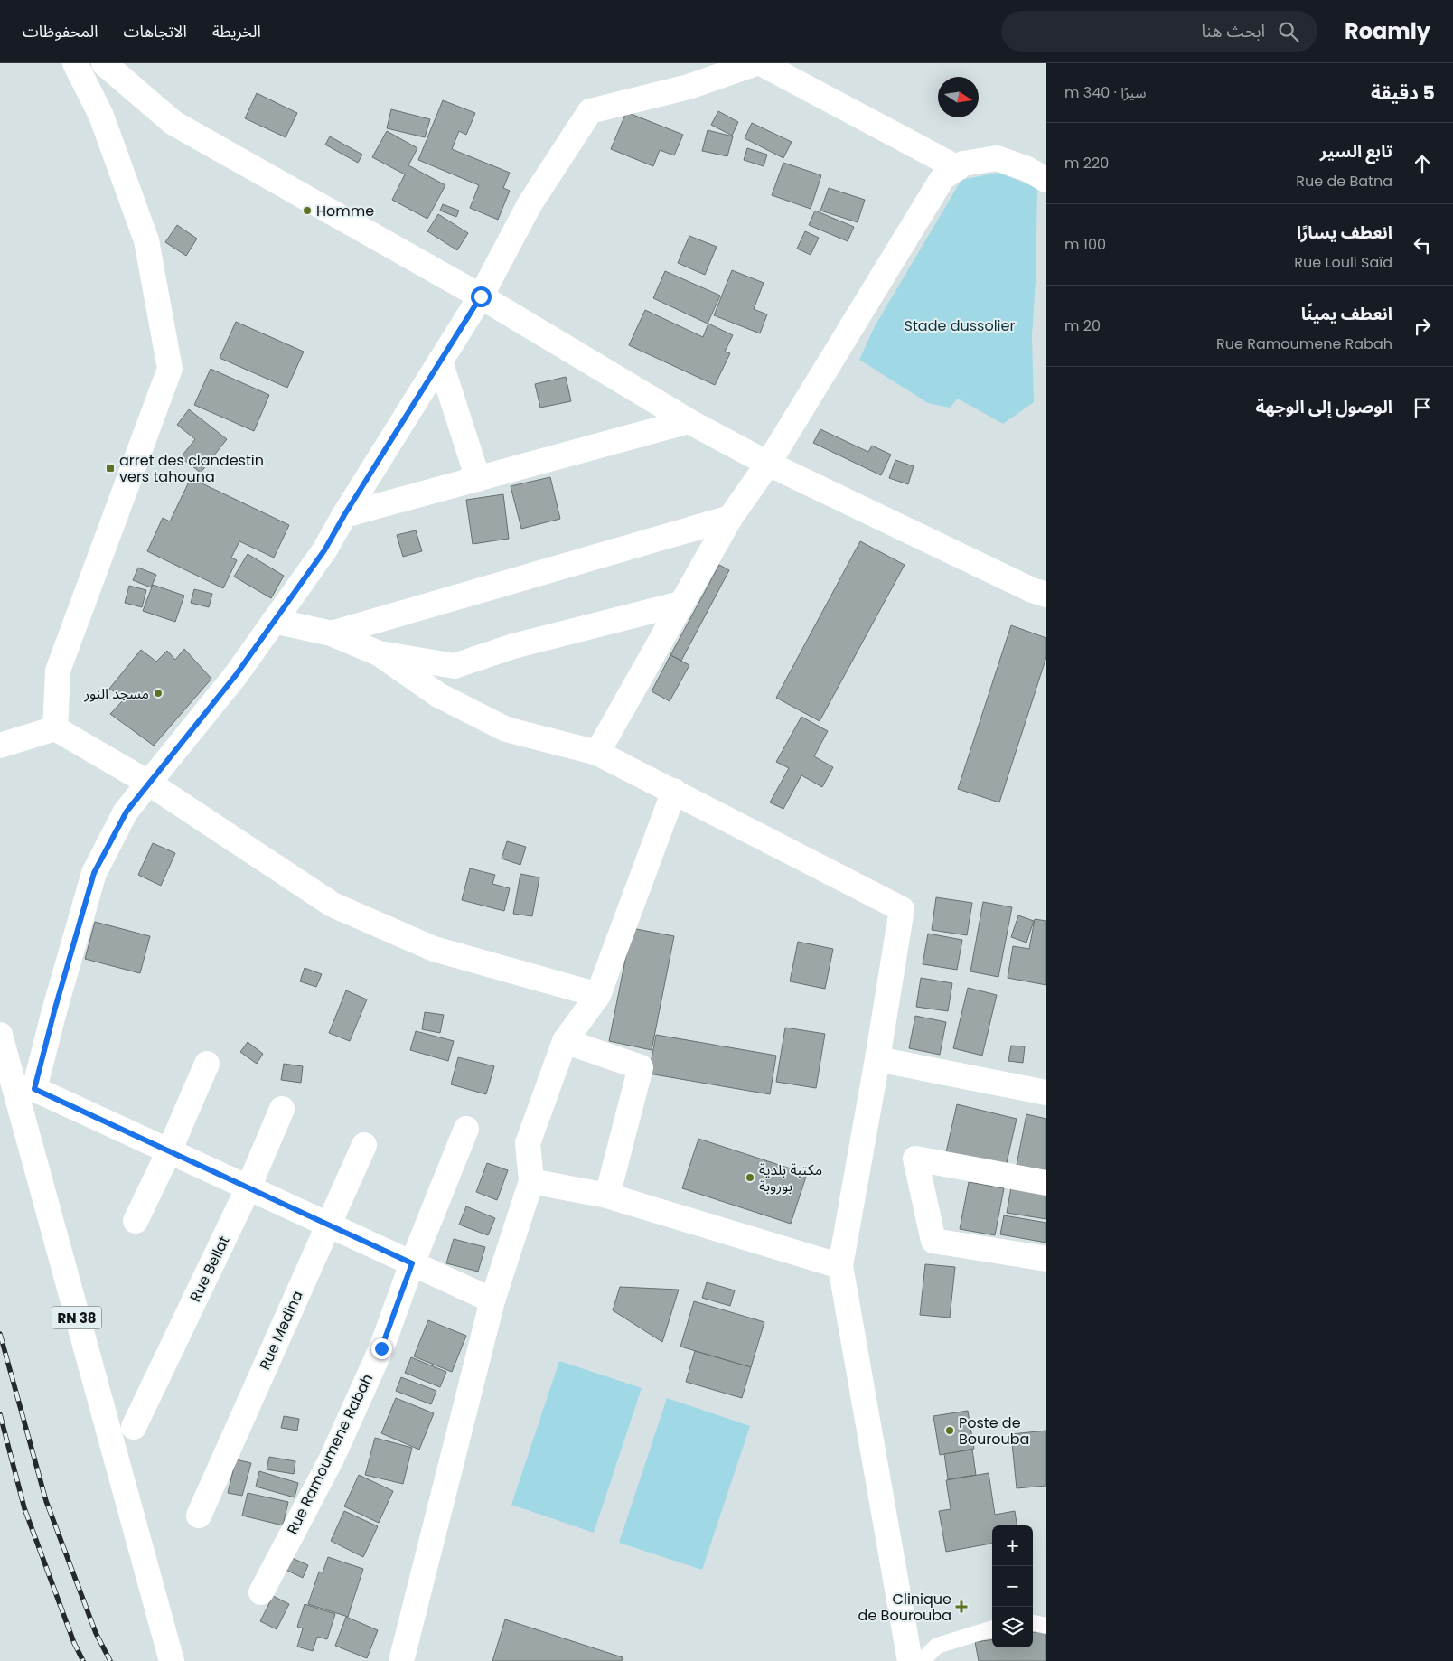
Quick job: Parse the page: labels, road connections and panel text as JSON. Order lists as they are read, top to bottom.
{
  "streets": {
    "street": [
      "Rue Bellat",
      "RN 38",
      "Rue Medina",
      "Rue Ramoumene Rabah"
    ]
  },
  "parks": ["Stade dussolier"],
  "places": {
    "other": [
      "Homme",
      "مسجد النور",
      "مكتبة بلدية بوروبة",
      "Poste de Bourouba"
    ],
    "transit": ["arret des clandestin vers tahouna"],
    "health": ["Clinique de Bourouba"]
  },
  "north": "right",
  "page": {
    "header": "Roamly",
    "search": "ابحث هنا",
    "nav": ["الخريطة", "الاتجاهات", "المحفوظات"],
    "heading": ["5 دقيقة", "سيرًا · 340 m"],
    "list": [
      ["تابع السير", "Rue de Batna", "220 m"],
      ["انعطف يسارًا", "Rue Louli Saïd", "100 m"],
      ["انعطف يمينًا", "Rue Ramoumene Rabah", "20 m"],
      "الوصول إلى الوجهة"
    ],
    "map_buttons": ["+", "−"]
  }
}
